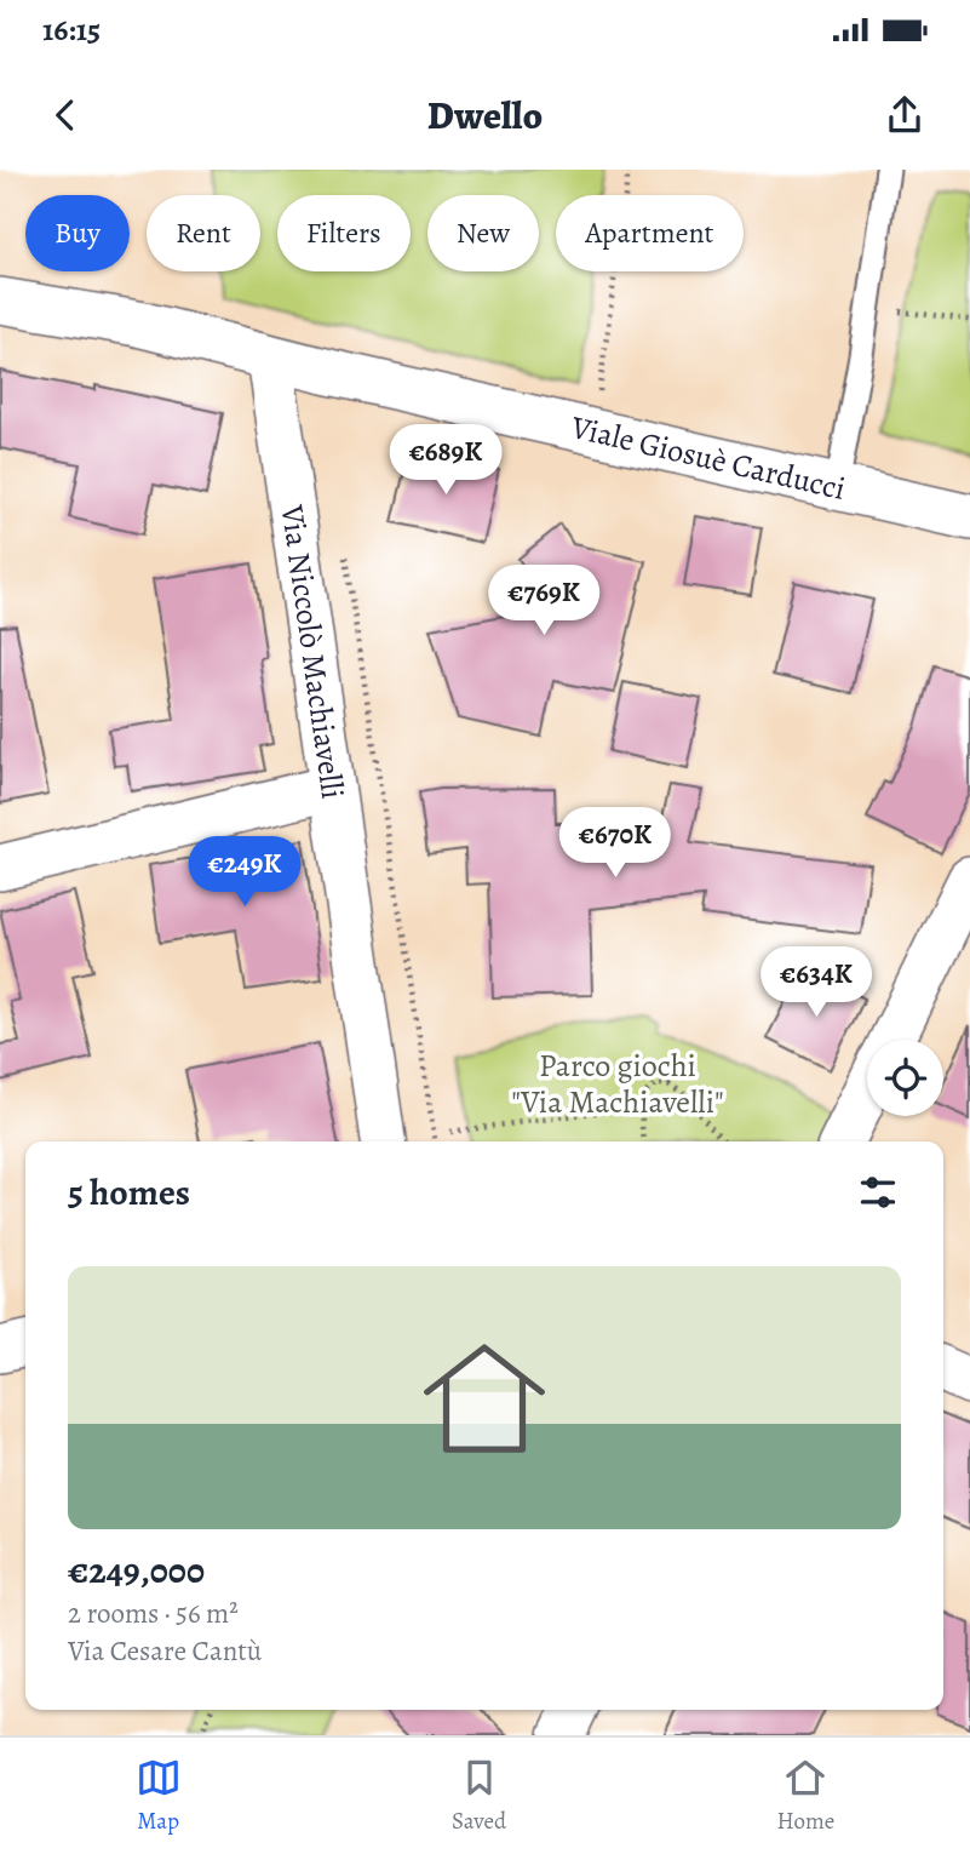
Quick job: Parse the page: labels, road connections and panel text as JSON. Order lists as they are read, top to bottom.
{
  "streets": {
    "street": ["Viale Giosuè Carducci", "Via Niccolò Machiavelli"]
  },
  "crossings": [
    ["Viale Giosuè Carducci", "Via Niccolò Machiavelli"]
  ],
  "parks": ["Parco giochi \"Via Machiavelli\""],
  "page": {
    "status": "16:15",
    "header": "Dwello",
    "chip": [
      "Buy",
      "Rent",
      "Filters",
      "New",
      "Apartment"
    ],
    "price": [
      "€689K",
      "€769K",
      "€670K",
      "€249K",
      "€634K"
    ],
    "heading": "5 homes",
    "list": [
      {
        "name": "€249,000",
        "note": "2 rooms · 56 m² · Via Cesare Cantù"
      }
    ],
    "tabs": ["Map", "Saved", "Home"]
  }
}
